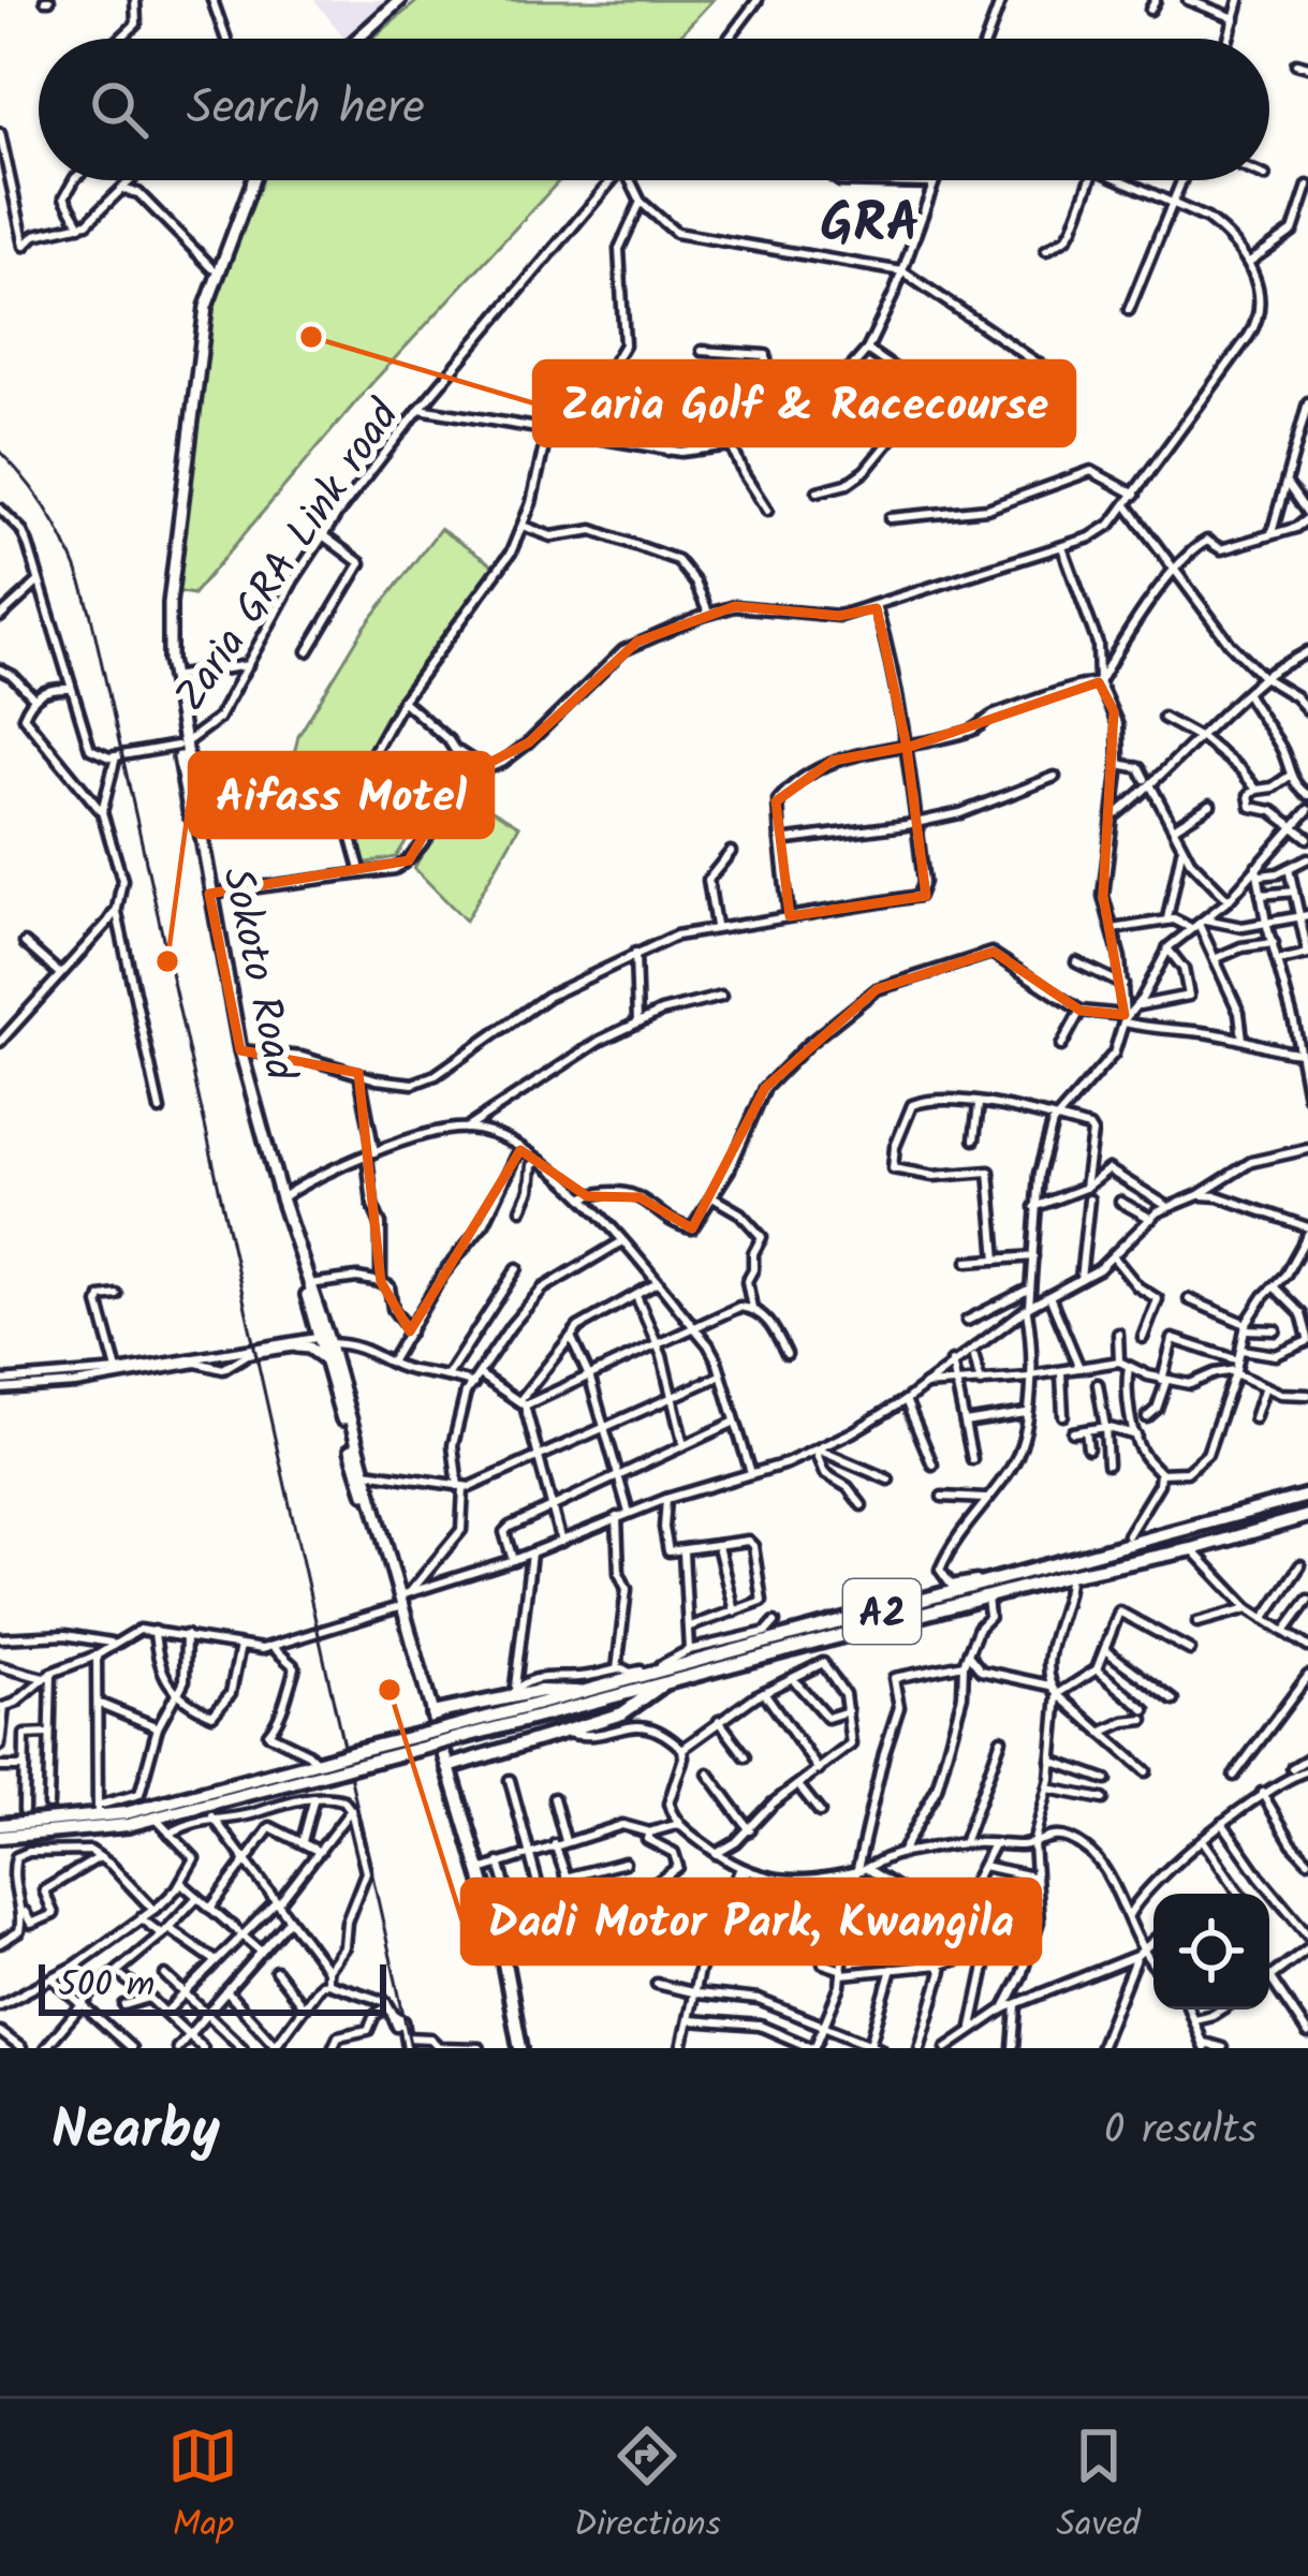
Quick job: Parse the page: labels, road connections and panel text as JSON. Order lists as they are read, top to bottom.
{
  "streets": {
    "highway": ["A2"],
    "main road": ["Sokoto Road"],
    "street": ["Zaria GRA Link road"]
  },
  "crossings": [
    ["Zaria GRA Link road", "Sokoto Road"]
  ],
  "districts": ["GRA"],
  "places": ["Zaria Golf & Racecourse", "Aifass Motel", "Dadi Motor Park, Kwangila"],
  "scale_bar": "500 m",
  "page": {
    "search": "Search here",
    "scale": "500 m",
    "heading": ["Nearby", "0 results"],
    "nav": ["Map", "Directions", "Saved"]
  }
}
